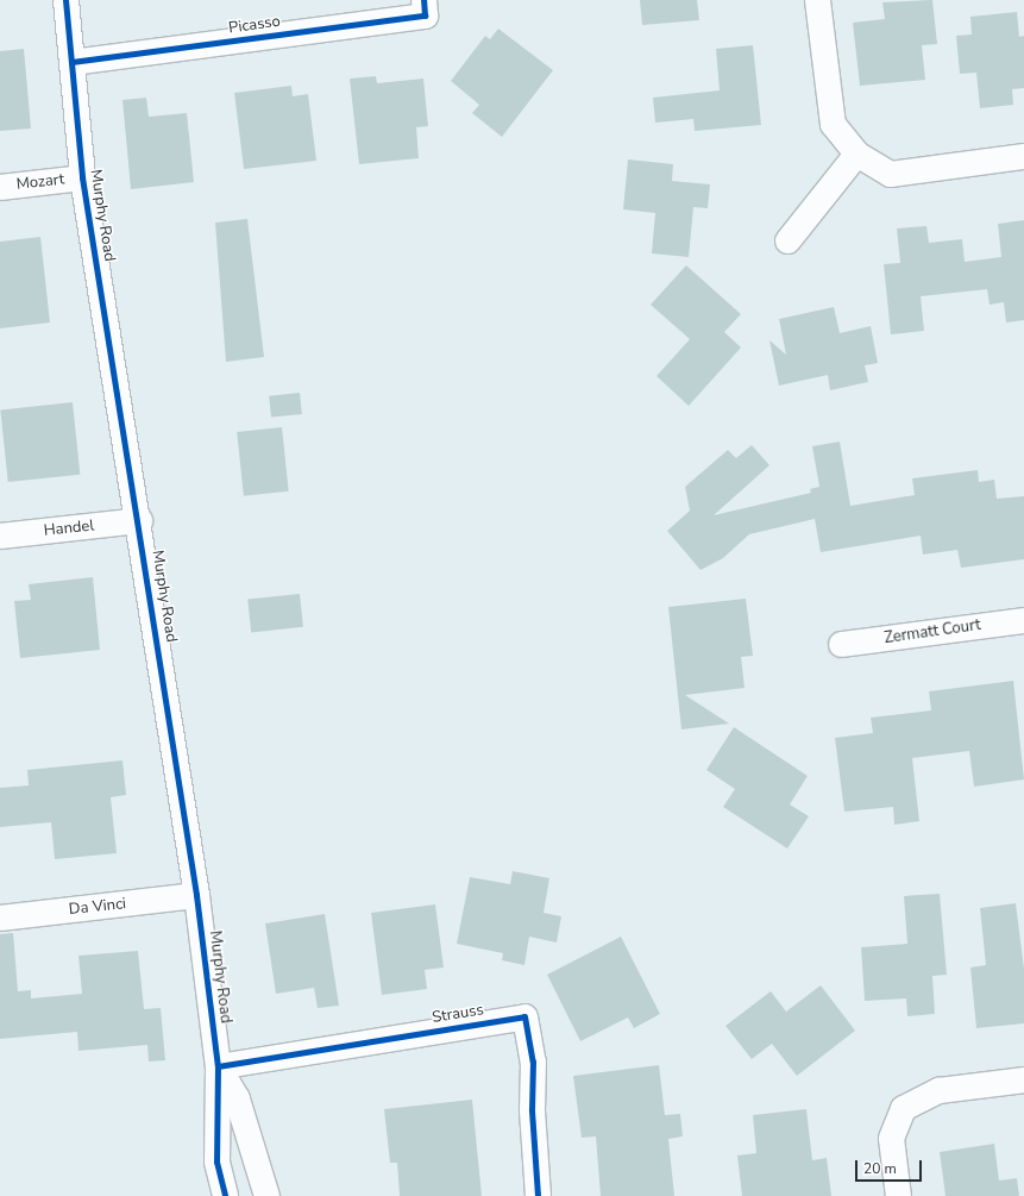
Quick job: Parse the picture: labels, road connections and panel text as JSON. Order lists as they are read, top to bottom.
{
  "streets": {
    "street": [
      "Picasso",
      "Mozart",
      "Murphy Road",
      "Handel",
      "Zermatt Court",
      "Da Vinci",
      "Strauss"
    ]
  },
  "crossings": [
    ["Picasso", "Murphy Road"],
    ["Mozart", "Murphy Road"],
    ["Murphy Road", "Handel"],
    ["Murphy Road", "Da Vinci"],
    ["Murphy Road", "Strauss"]
  ],
  "scale_bar": "20 m"
}
